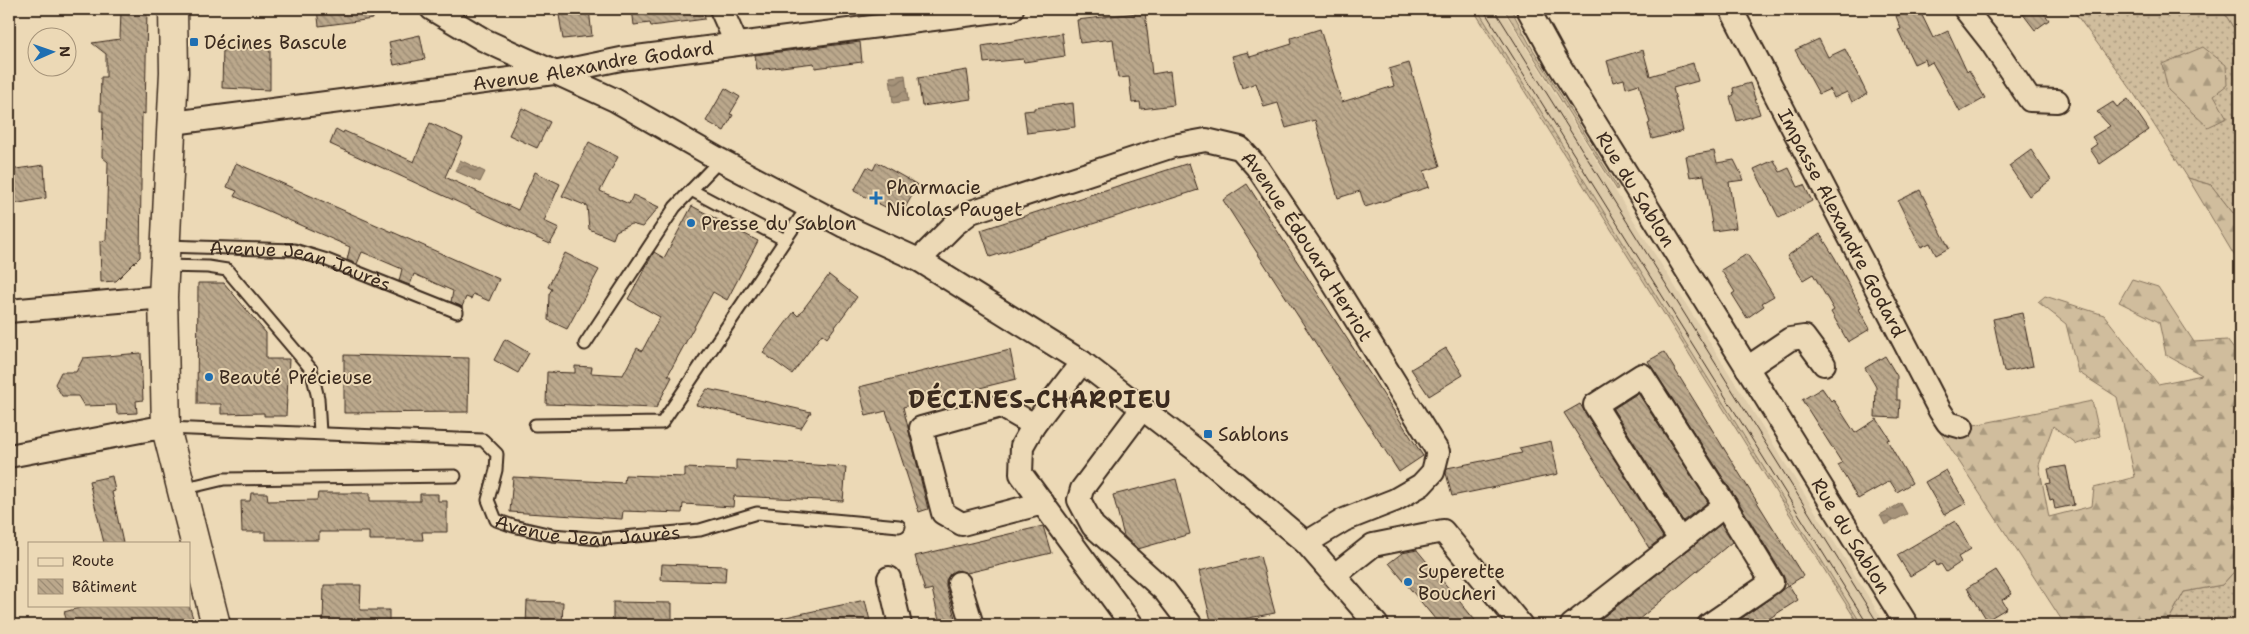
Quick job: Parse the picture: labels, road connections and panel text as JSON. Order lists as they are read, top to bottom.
{
  "streets": {
    "street": [
      "Avenue Alexandre Godard",
      "Rue du Sablon",
      "Impasse Alexandre Godard",
      "Avenue Édouard Herriot"
    ],
    "lane": ["Avenue Jean Jaurès"]
  },
  "districts": ["DÉCINES-CHARPIEU"],
  "places": {
    "transit": ["Décines Bascule", "Sablons"],
    "health": ["Pharmacie Nicolas Pauget"],
    "other": ["Presse du Sablon", "Beauté Précieuse", "Superette Boucheri"]
  },
  "legend": ["Route", "Bâtiment"],
  "north": "right"
}
